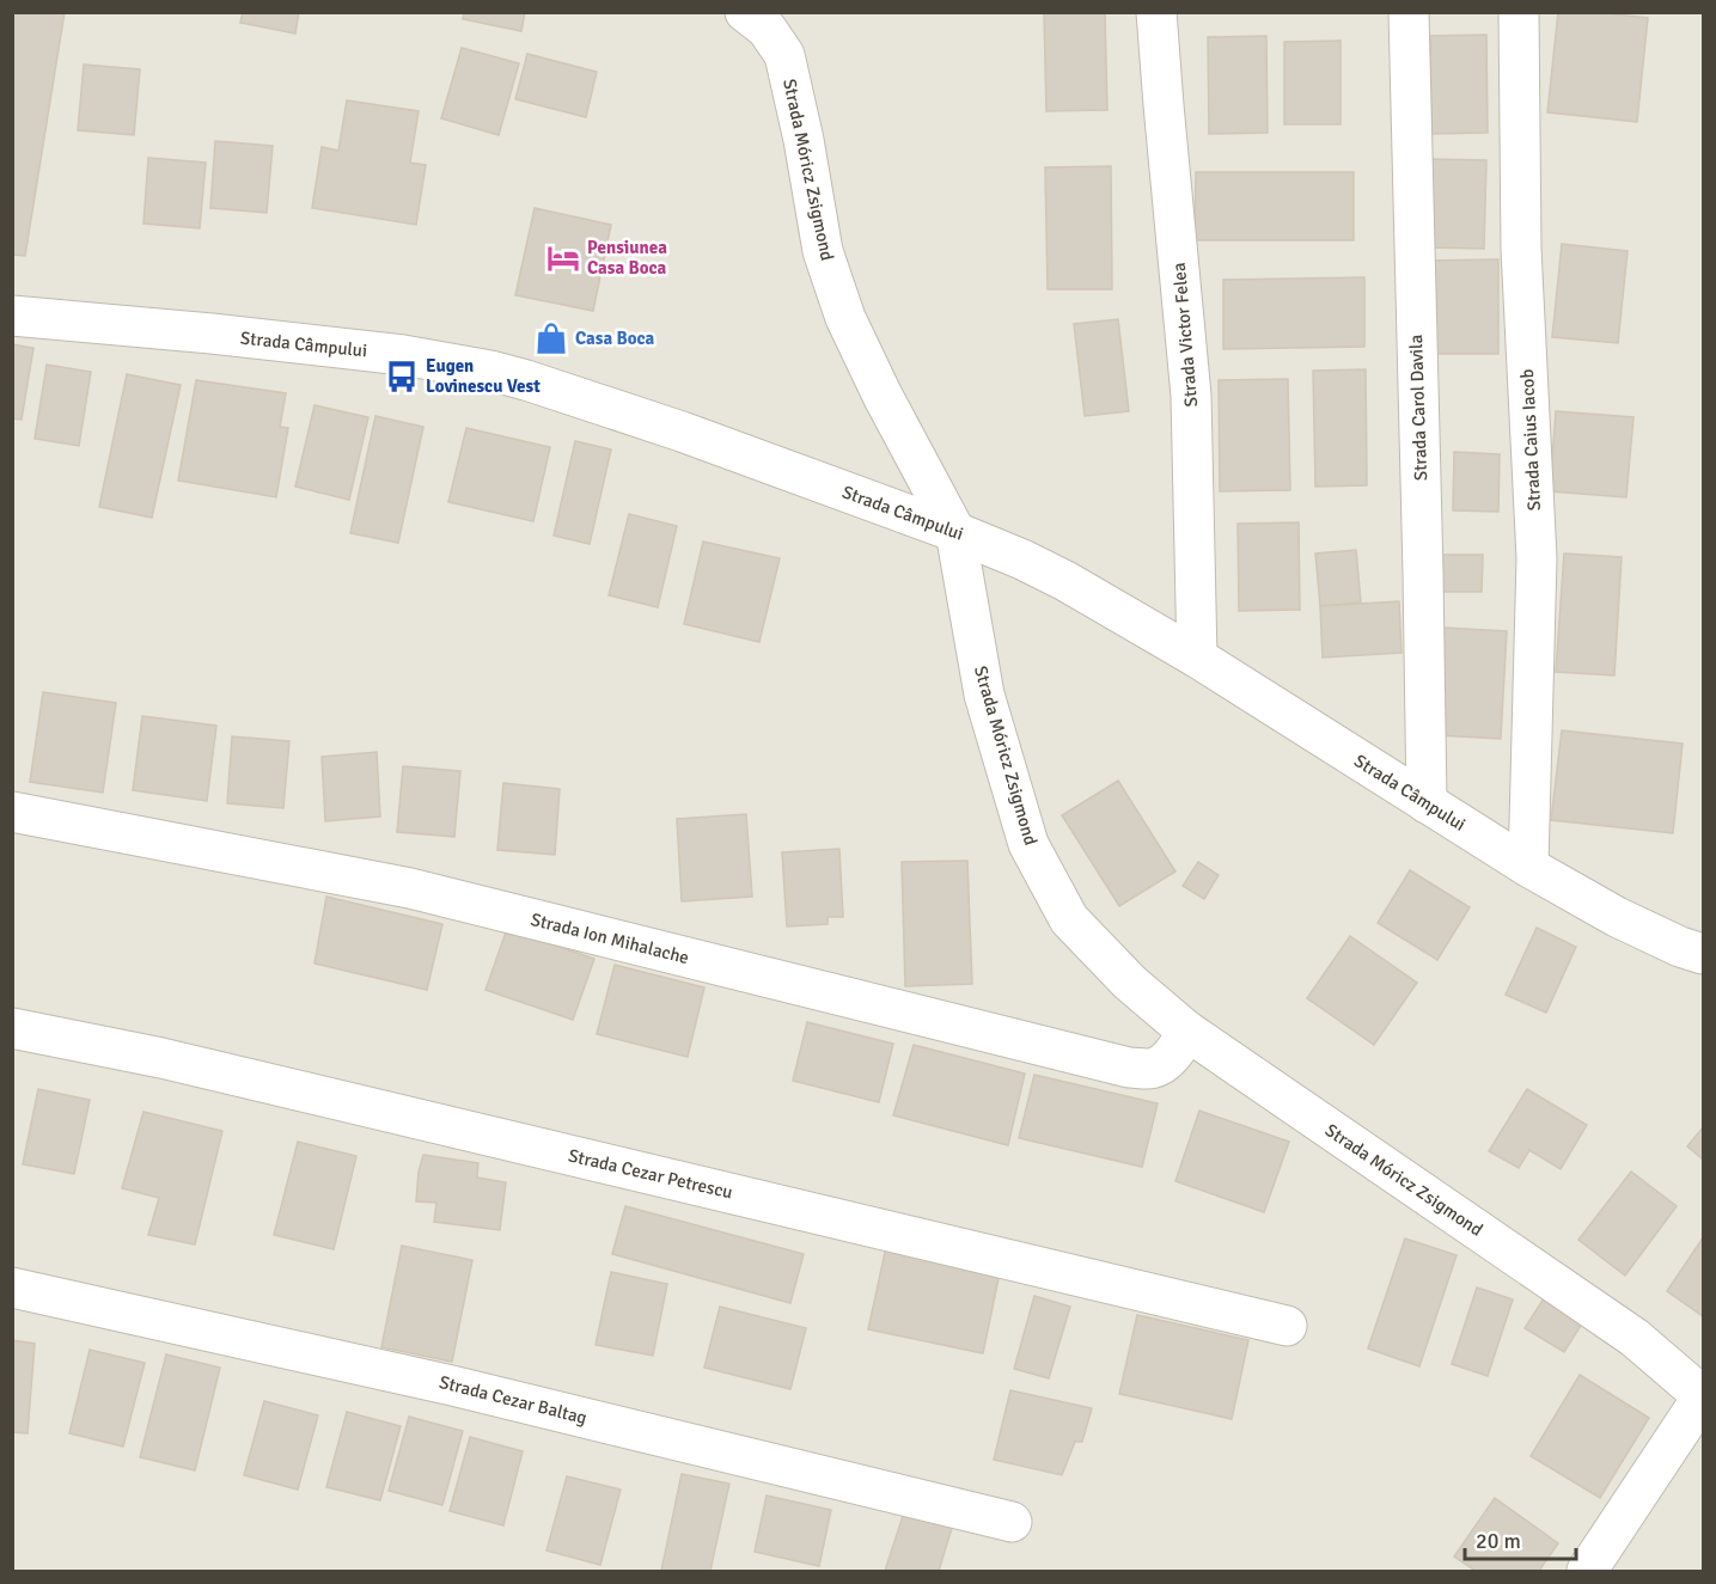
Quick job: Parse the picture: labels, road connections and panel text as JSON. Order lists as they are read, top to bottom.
{
  "streets": {
    "street": [
      "Strada Móricz Zsigmond",
      "Strada Victor Felea",
      "Strada Câmpului",
      "Strada Carol Davila",
      "Strada Caius Iacob",
      "Strada Ion Mihalache",
      "Strada Cezar Petrescu",
      "Strada Cezar Baltag"
    ]
  },
  "crossings": [
    ["Strada Móricz Zsigmond", "Strada Câmpului"],
    ["Strada Móricz Zsigmond", "Strada Ion Mihalache"],
    ["Strada Victor Felea", "Strada Câmpului"],
    ["Strada Câmpului", "Strada Carol Davila"],
    ["Strada Câmpului", "Strada Caius Iacob"]
  ],
  "places": {
    "hotel": ["Pensiunea Casa Boca"],
    "shop": ["Casa Boca"],
    "bus stop": ["Eugen Lovinescu Vest"]
  },
  "scale_bar": "20 m"
}
